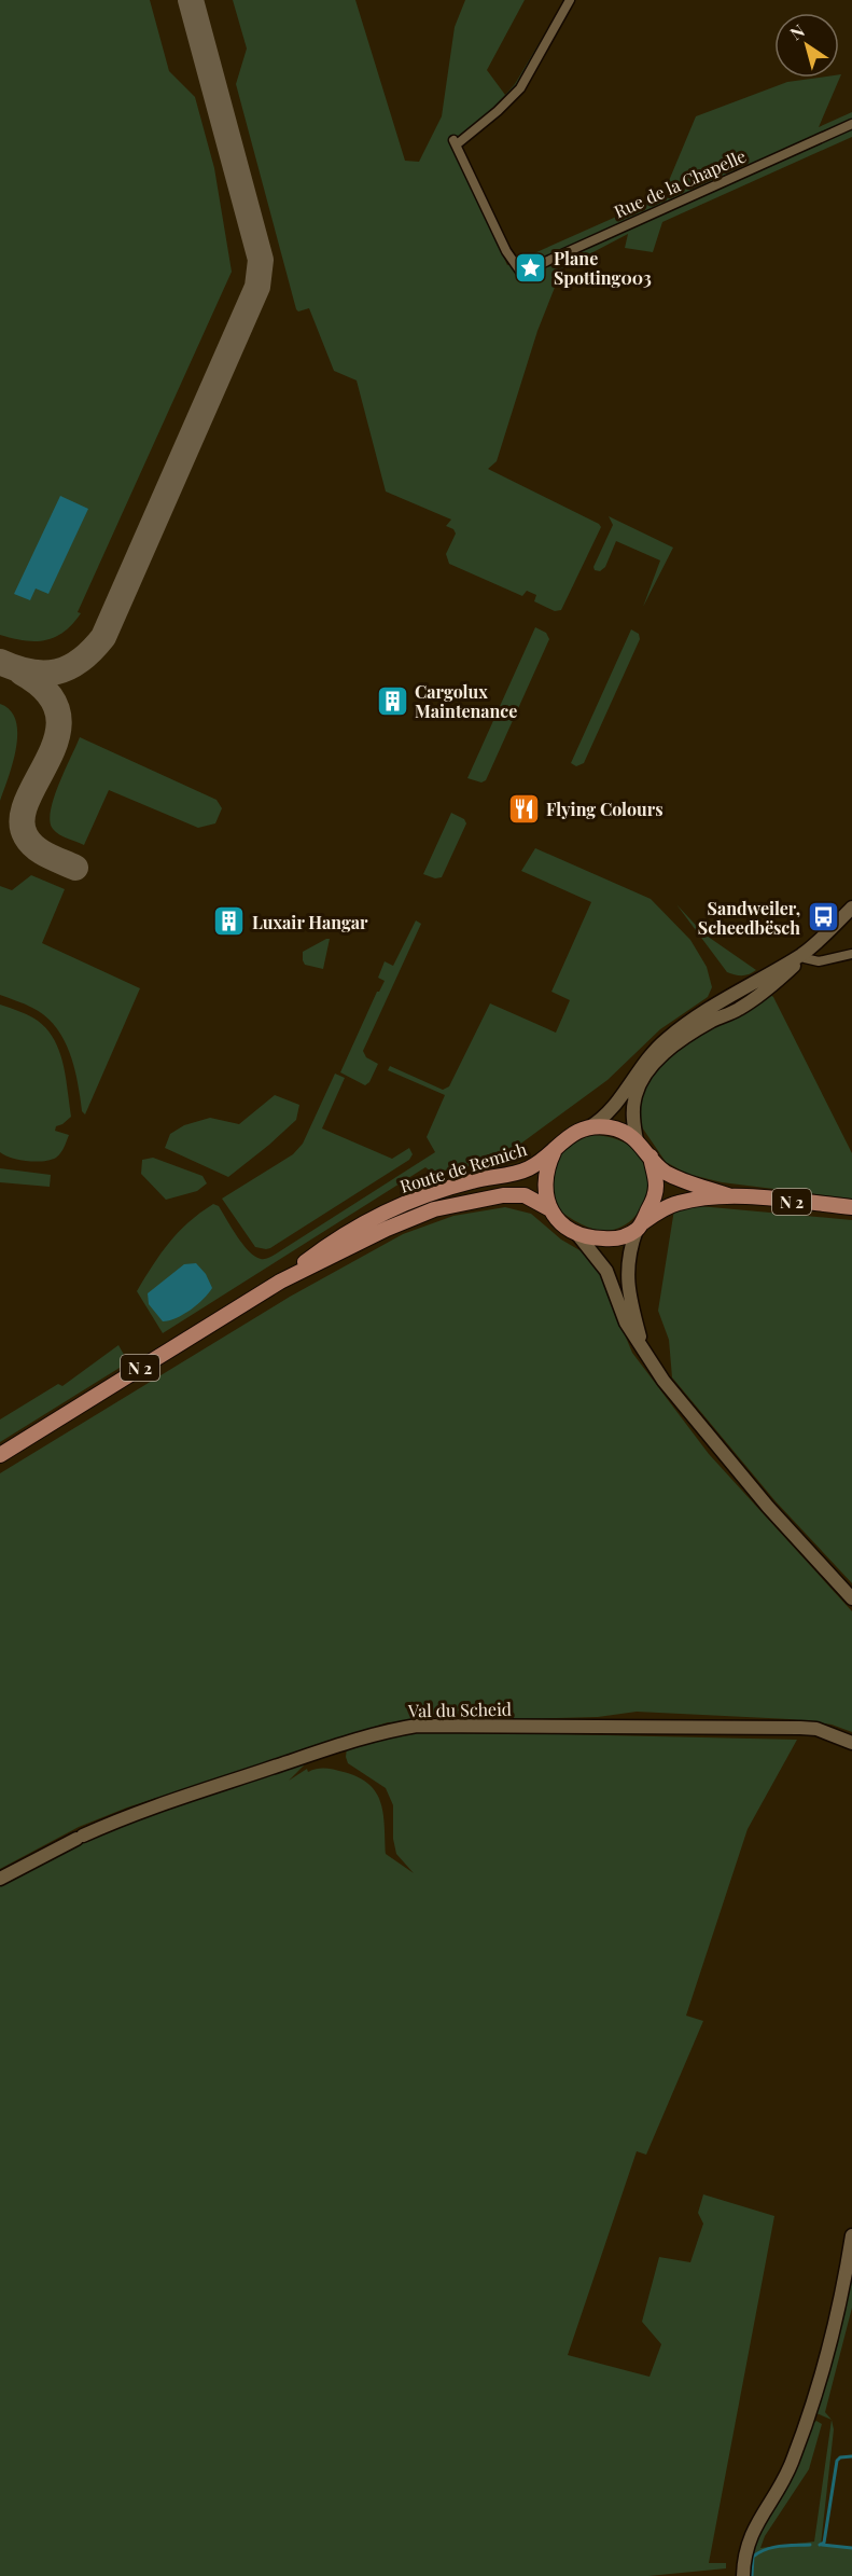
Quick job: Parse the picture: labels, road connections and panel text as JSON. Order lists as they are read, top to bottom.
{
  "streets": {
    "main road": ["Route de Remich", "N 2", "Val du Scheid"],
    "street": ["Rue de la Chapelle"]
  },
  "crossings": [
    ["Route de Remich", "N 2"]
  ],
  "places": {
    "place": ["Plane Spotting003"],
    "building": ["Cargolux Maintenance", "Luxair Hangar"],
    "restaurant": ["Flying Colours"],
    "bus stop": ["Sandweiler, Scheedbësch"]
  },
  "north": "top left"
}
